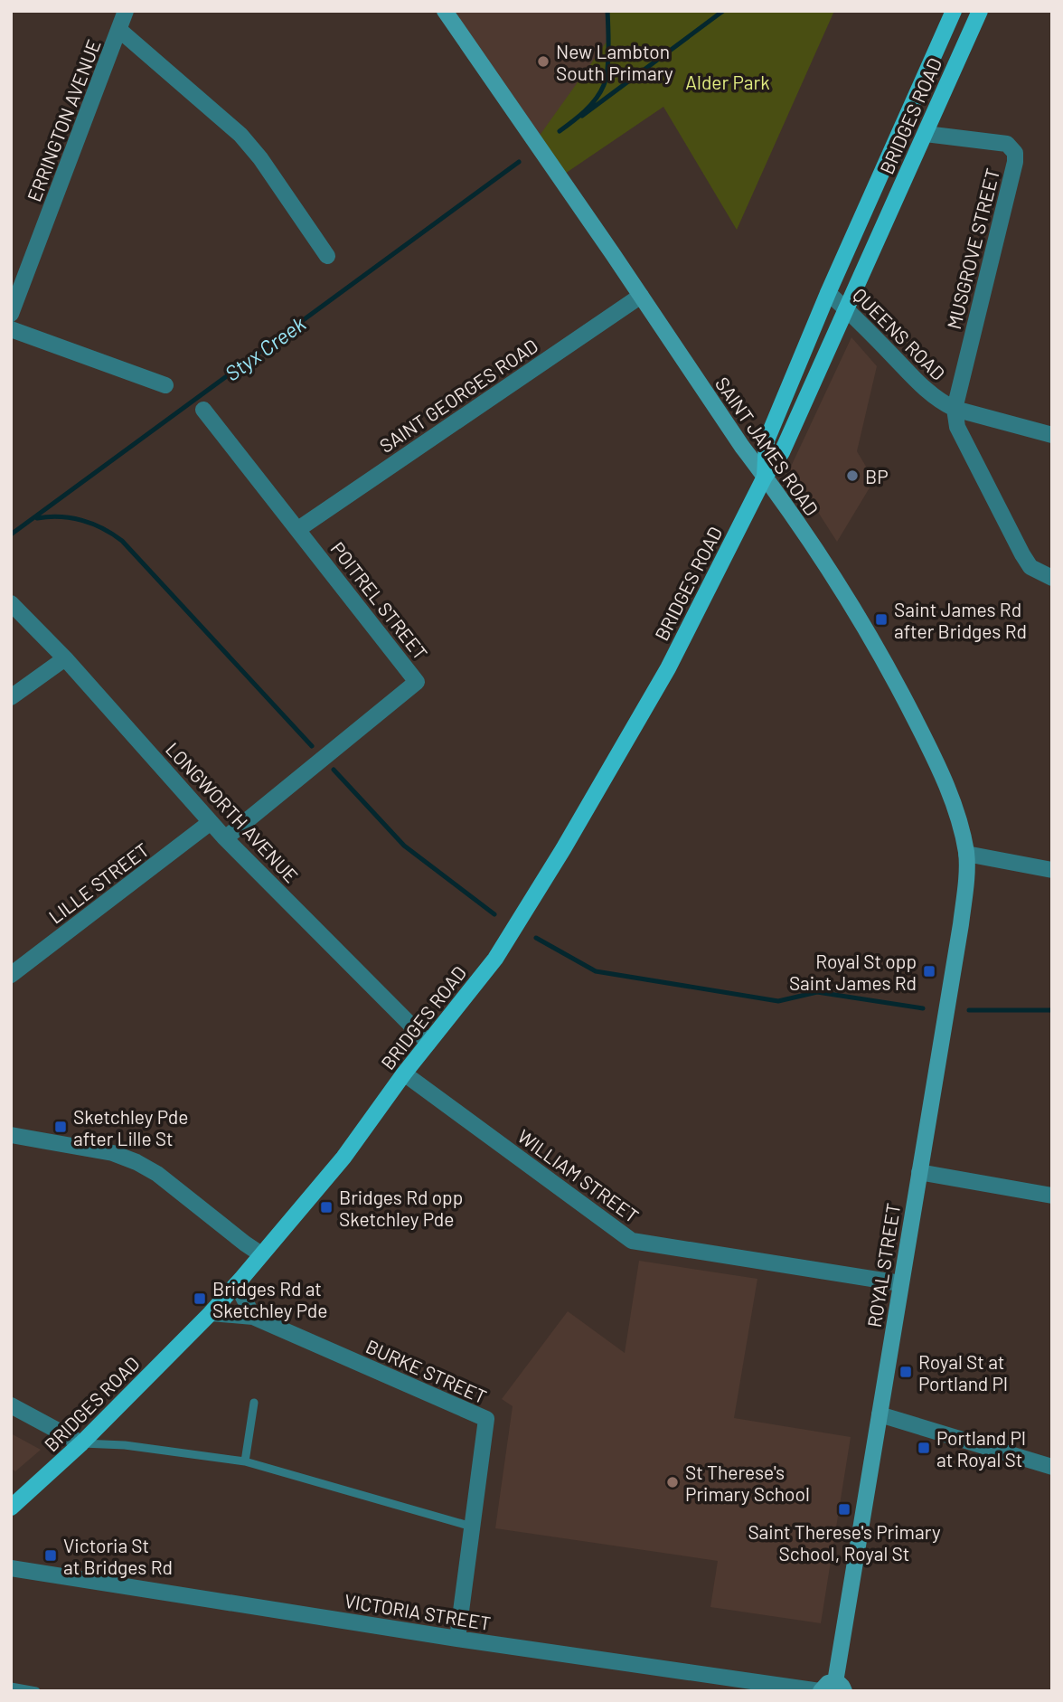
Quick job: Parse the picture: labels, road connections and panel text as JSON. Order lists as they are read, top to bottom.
{
  "streets": {
    "main road": ["BRIDGES ROAD", "SAINT JAMES ROAD", "ROYAL STREET"],
    "street": [
      "ERRINGTON AVENUE",
      "MUSGROVE STREET",
      "QUEENS ROAD",
      "SAINT GEORGES ROAD",
      "POITREL STREET",
      "LONGWORTH AVENUE",
      "LILLE STREET",
      "WILLIAM STREET",
      "BURKE STREET",
      "VICTORIA STREET"
    ]
  },
  "crossings": [
    ["BRIDGES ROAD", "MUSGROVE STREET"],
    ["BRIDGES ROAD", "QUEENS ROAD"],
    ["BRIDGES ROAD", "SAINT JAMES ROAD"],
    ["BRIDGES ROAD", "LONGWORTH AVENUE"],
    ["BRIDGES ROAD", "WILLIAM STREET"],
    ["BRIDGES ROAD", "BURKE STREET"],
    ["MUSGROVE STREET", "QUEENS ROAD"],
    ["SAINT GEORGES ROAD", "SAINT JAMES ROAD"],
    ["SAINT GEORGES ROAD", "POITREL STREET"],
    ["SAINT JAMES ROAD", "ROYAL STREET"],
    ["POITREL STREET", "LONGWORTH AVENUE"],
    ["LONGWORTH AVENUE", "LILLE STREET"],
    ["WILLIAM STREET", "ROYAL STREET"],
    ["BURKE STREET", "VICTORIA STREET"]
  ],
  "water": ["Styx Creek"],
  "parks": ["Alder Park"],
  "places": {
    "other": ["New Lambton South Primary", "BP", "St Therese's Primary School"],
    "transit": [
      "Saint James Rd after Bridges Rd",
      "Royal St opp Saint James Rd",
      "Sketchley Pde after Lille St",
      "Bridges Rd opp Sketchley Pde",
      "Bridges Rd at Sketchley Pde",
      "Royal St at Portland Pl",
      "Portland Pl at Royal St",
      "Saint Therese's Primary School, Royal St",
      "Victoria St at Bridges Rd"
    ]
  }
}
